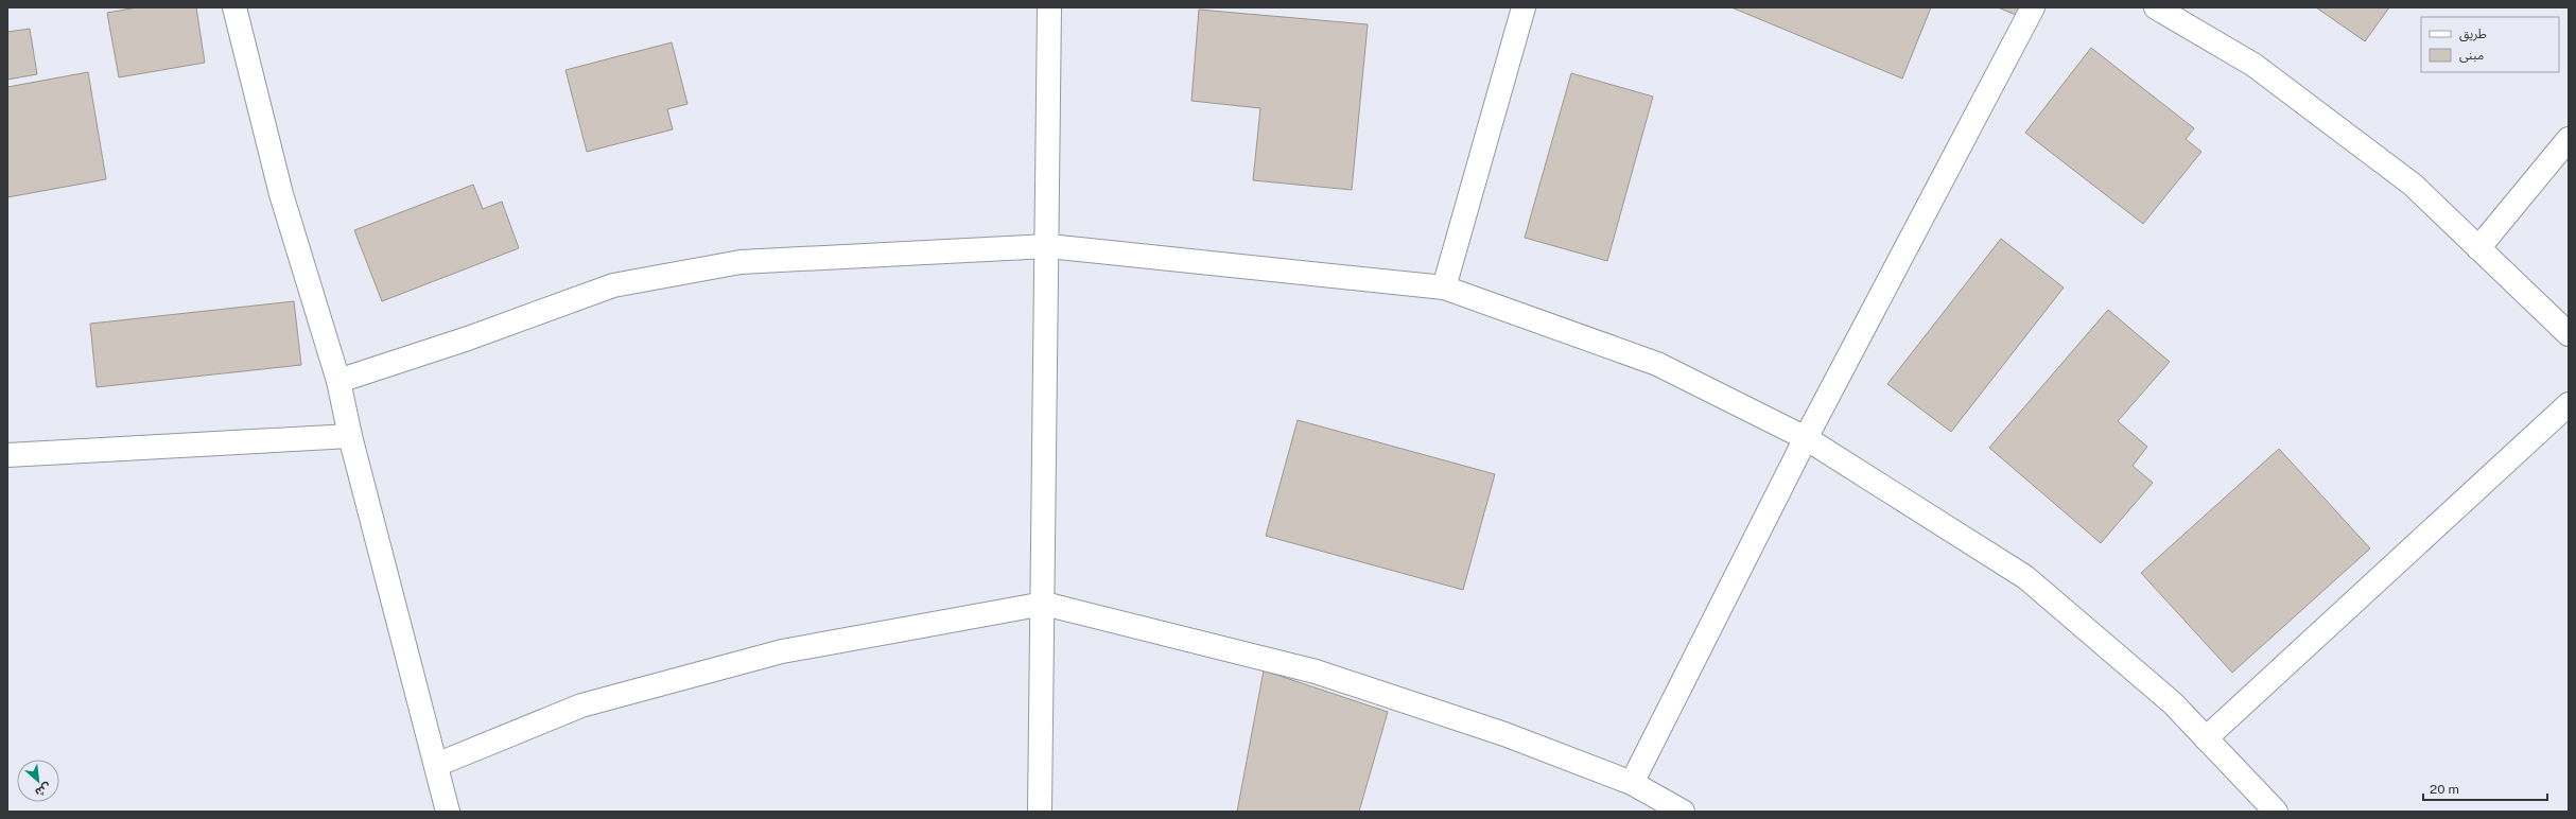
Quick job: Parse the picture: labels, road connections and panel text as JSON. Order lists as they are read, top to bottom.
{
  "legend": ["طريق", "مبنى"],
  "scale_bar": "20 m",
  "north": "bottom right"
}
